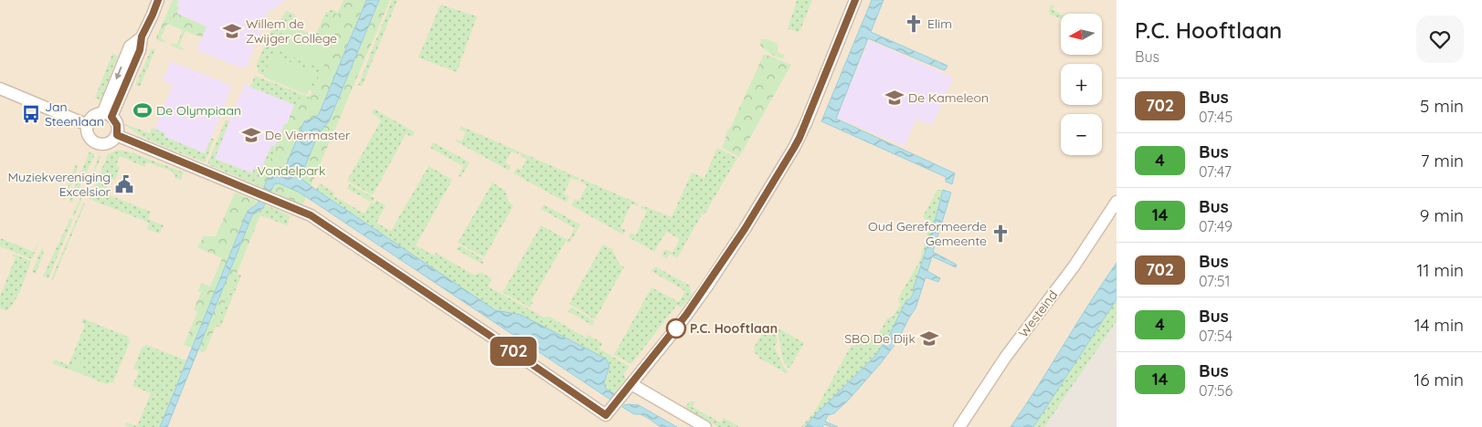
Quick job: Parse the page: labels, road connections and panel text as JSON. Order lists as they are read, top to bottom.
{
  "streets": {
    "street": ["Westeind"]
  },
  "parks": ["Vondelpark"],
  "places": {
    "church": ["Elim", "Oud Gereformeerde Gemeente"],
    "school or university": [
      "Willem de Zwijger College",
      "De Kameleon",
      "De Viermaster",
      "SBO De Dijk"
    ],
    "sports": ["De Olympiaan"],
    "bus stop": ["Jan Steenlaan"],
    "public building": ["Muziekvereniging Excelsior"],
    "other": ["P.C. Hooftlaan"]
  },
  "lines": ["bus line 702"],
  "north": "left",
  "page": {
    "on_map": "702",
    "heading": ["P.C. Hooftlaan", "Bus"],
    "map_buttons": ["+", "−"],
    "list": [
      {
        "mark": "702",
        "name": "Bus",
        "note": "07:45",
        "value": "5 min"
      },
      {
        "mark": "4",
        "name": "Bus",
        "note": "07:47",
        "value": "7 min"
      },
      {
        "mark": "14",
        "name": "Bus",
        "note": "07:49",
        "value": "9 min"
      },
      {
        "mark": "702",
        "name": "Bus",
        "note": "07:51",
        "value": "11 min"
      },
      {
        "mark": "4",
        "name": "Bus",
        "note": "07:54",
        "value": "14 min"
      },
      {
        "mark": "14",
        "name": "Bus",
        "note": "07:56",
        "value": "16 min"
      }
    ]
  }
}
